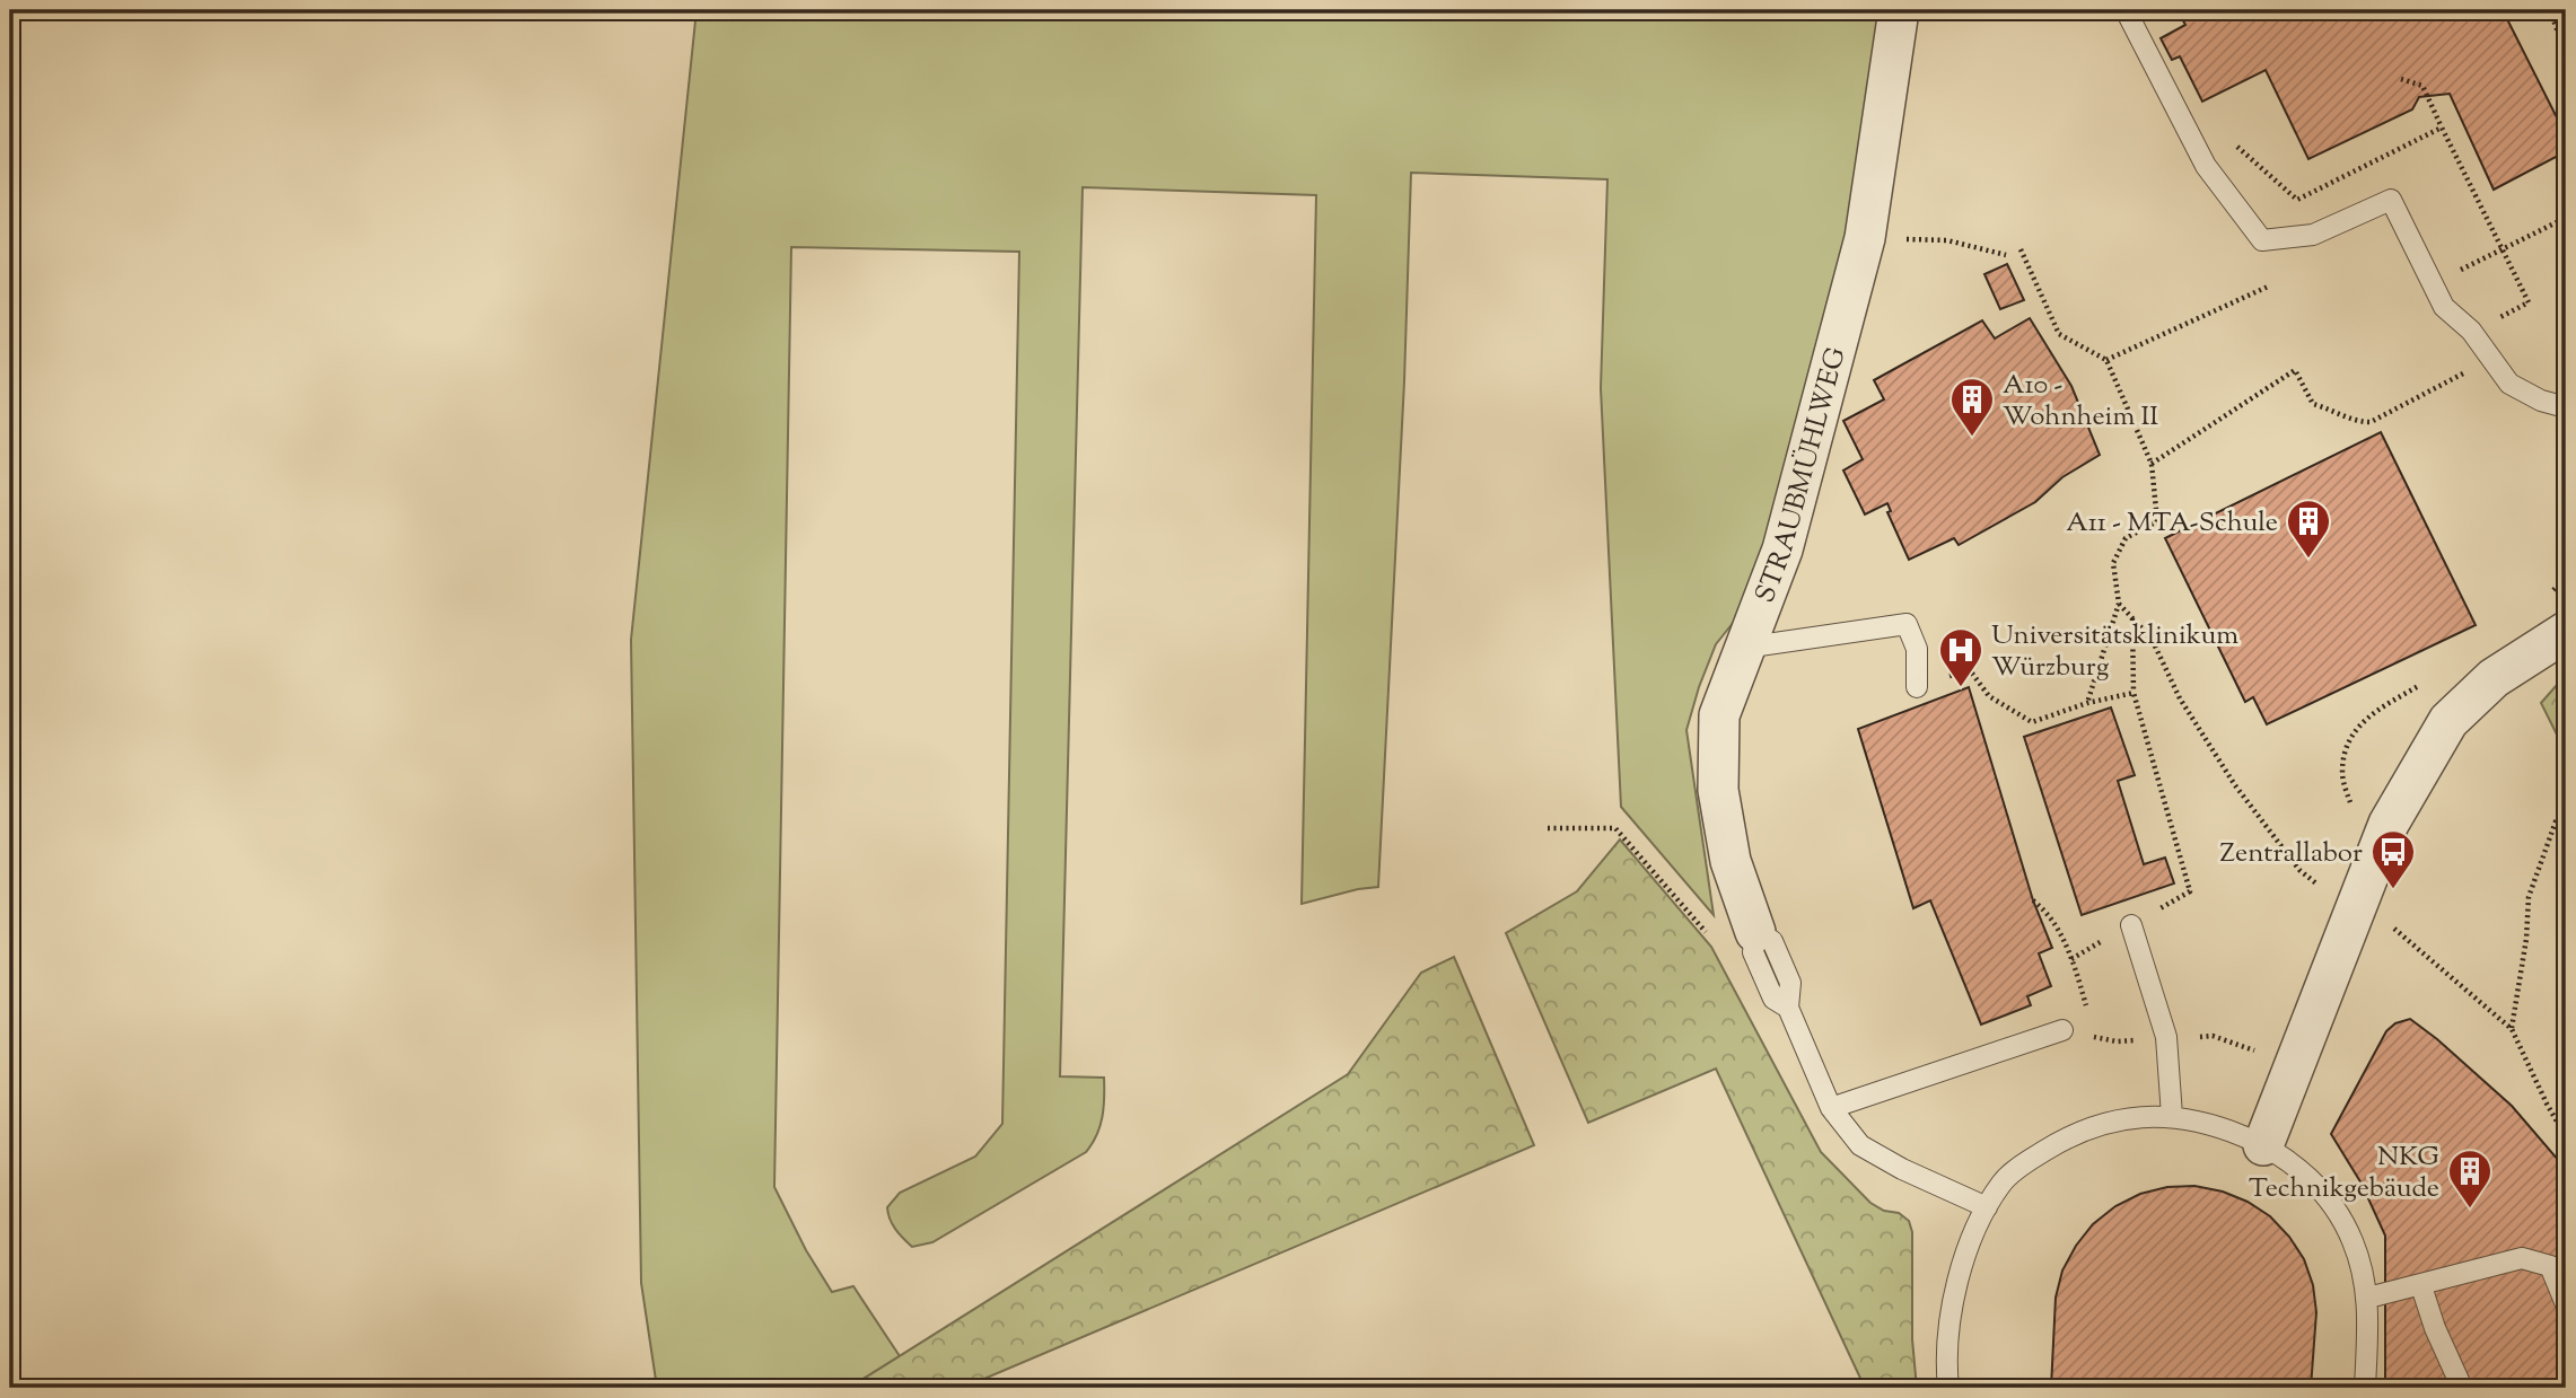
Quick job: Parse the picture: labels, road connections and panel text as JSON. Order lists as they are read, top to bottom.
{
  "streets": {
    "street": ["STRAUBMÜHLWEG"]
  },
  "places": {
    "building": ["A10 - Wohnheim II", "A11 - MTA-Schule", "NKG Technikgebäude"],
    "hospital": ["Universitätsklinikum Würzburg"],
    "bus stop": ["Zentrallabor"]
  }
}
